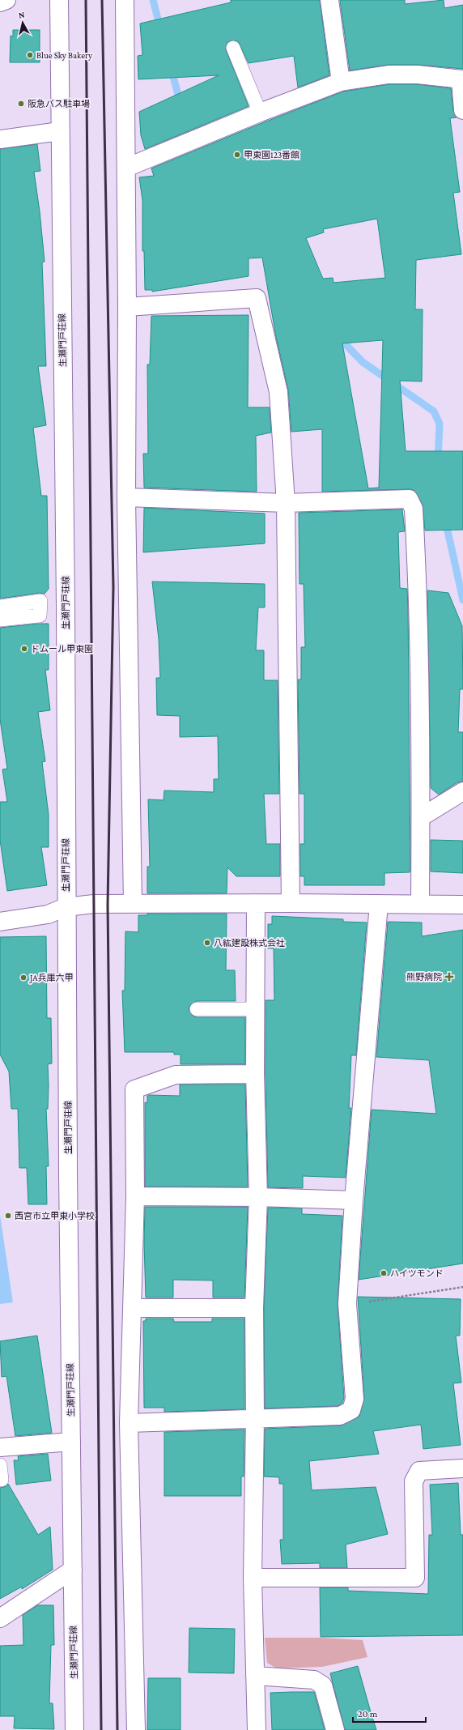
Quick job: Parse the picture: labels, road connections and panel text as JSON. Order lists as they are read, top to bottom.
{
  "streets": {
    "street": ["生瀬門戸荘線"]
  },
  "places": {
    "other": [
      "Blue Sky Bakery",
      "阪急バス駐車場",
      "甲東園123番館",
      "ドムール甲東園",
      "八紘建設株式会社",
      "JA兵庫六甲",
      "西宮市立甲東小学校",
      "ハイツモンド"
    ],
    "health": ["熊野病院"]
  },
  "scale_bar": "20 m",
  "north": "top"
}
